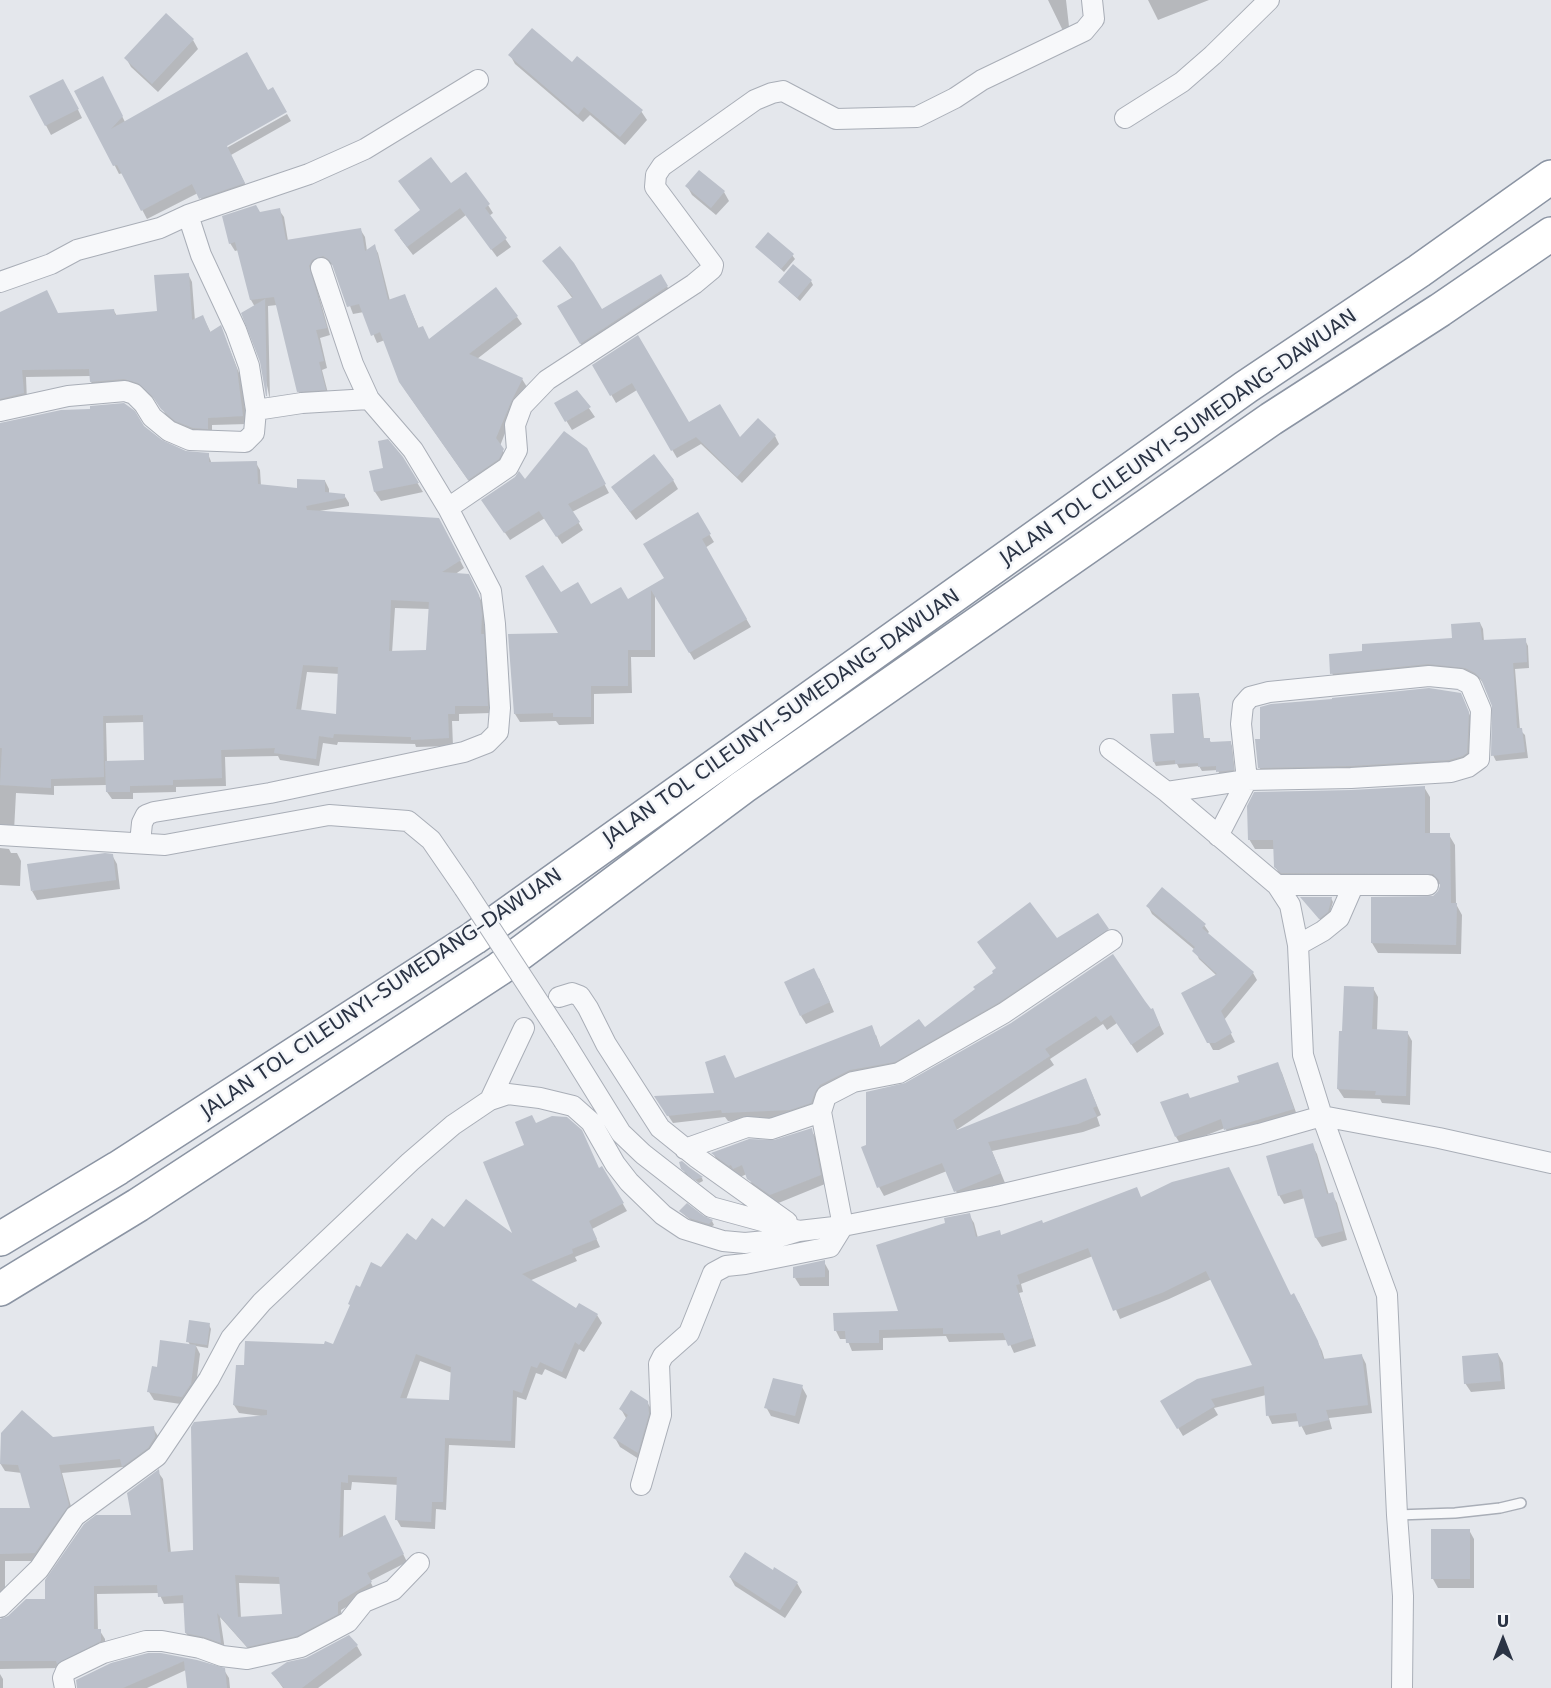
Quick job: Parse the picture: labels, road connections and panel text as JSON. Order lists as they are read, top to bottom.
{
  "streets": {
    "highway": ["JALAN TOL CILEUNYI–SUMEDANG–DAWUAN"]
  },
  "north": "top"
}
